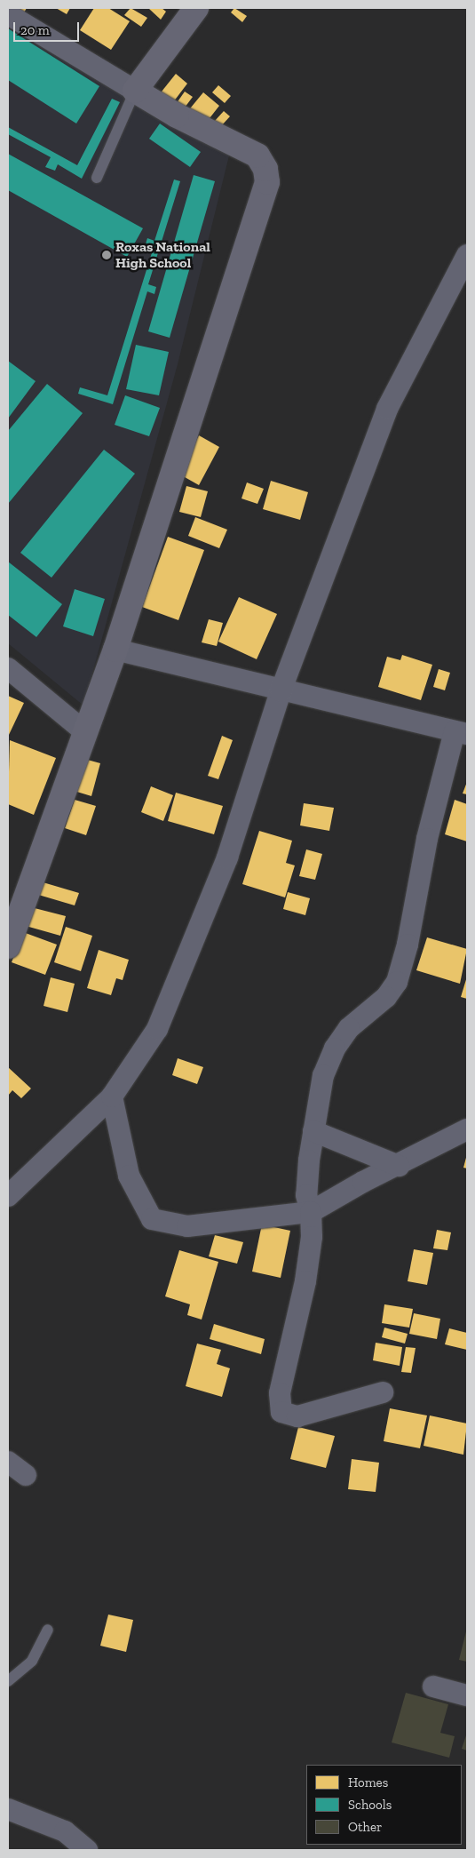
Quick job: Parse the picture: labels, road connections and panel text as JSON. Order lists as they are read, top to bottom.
{
  "places": ["Roxas National High School"],
  "legend": ["Homes", "Schools", "Other"],
  "scale_bar": "20 m"
}
